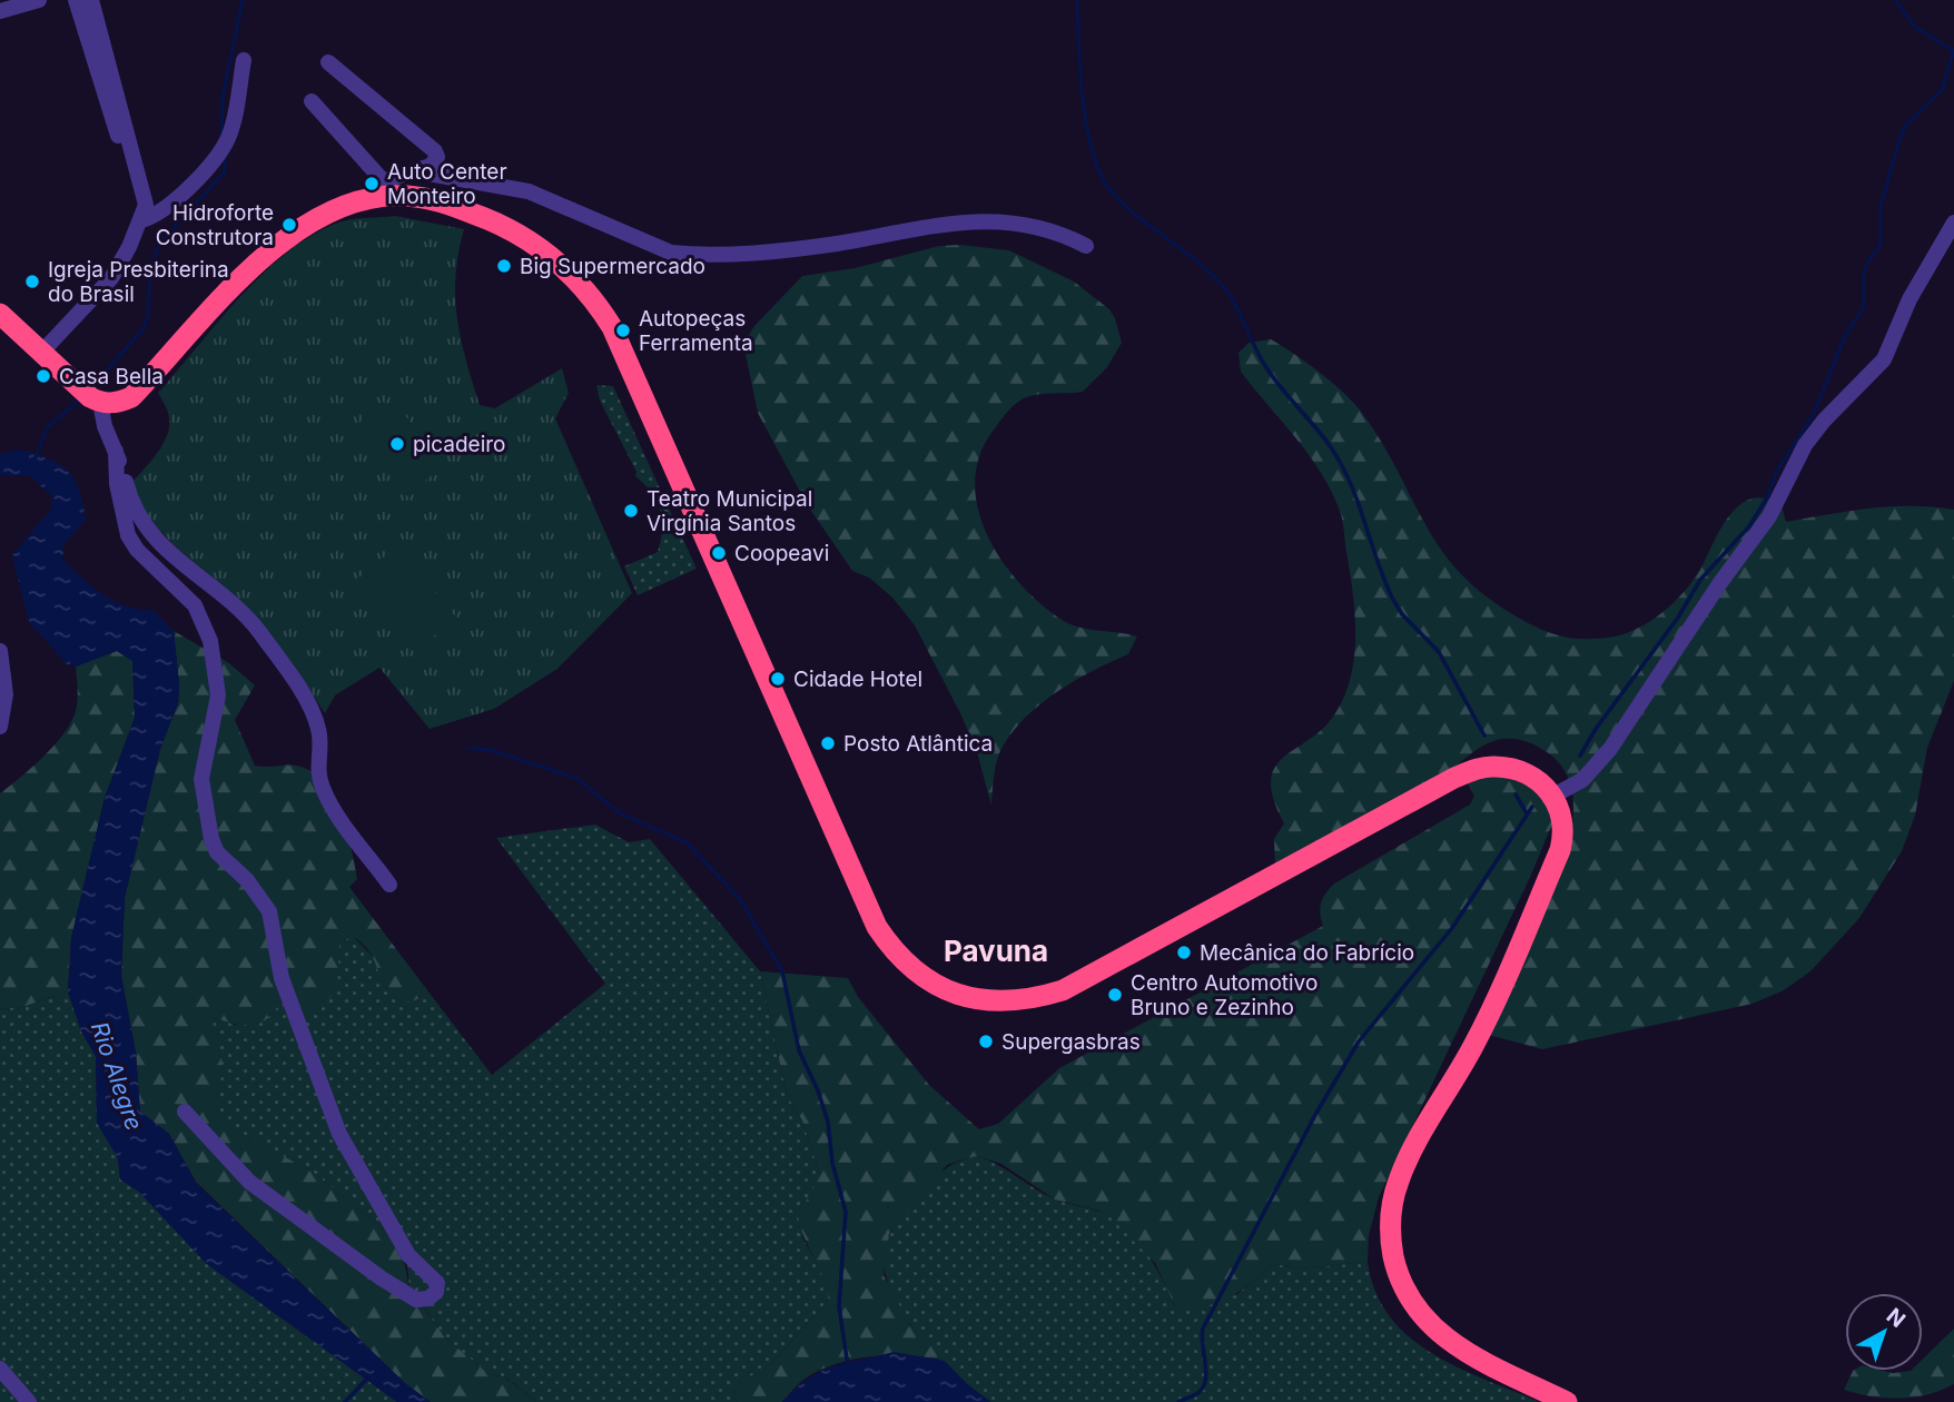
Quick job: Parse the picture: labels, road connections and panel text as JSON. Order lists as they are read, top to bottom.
{
  "districts": ["Pavuna"],
  "water": ["Rio Alegre"],
  "places": [
    "Auto Center Monteiro",
    "Hidroforte Construtora",
    "Big Supermercado",
    "Igreja Presbiterina do Brasil",
    "Autopeças Ferramenta",
    "Casa Bella",
    "picadeiro",
    "Teatro Municipal Virgínia Santos",
    "Coopeavi",
    "Cidade Hotel",
    "Posto Atlântica",
    "Mecânica do Fabrício",
    "Centro Automotivo Bruno e Zezinho",
    "Supergasbras"
  ],
  "north": "top right"
}
